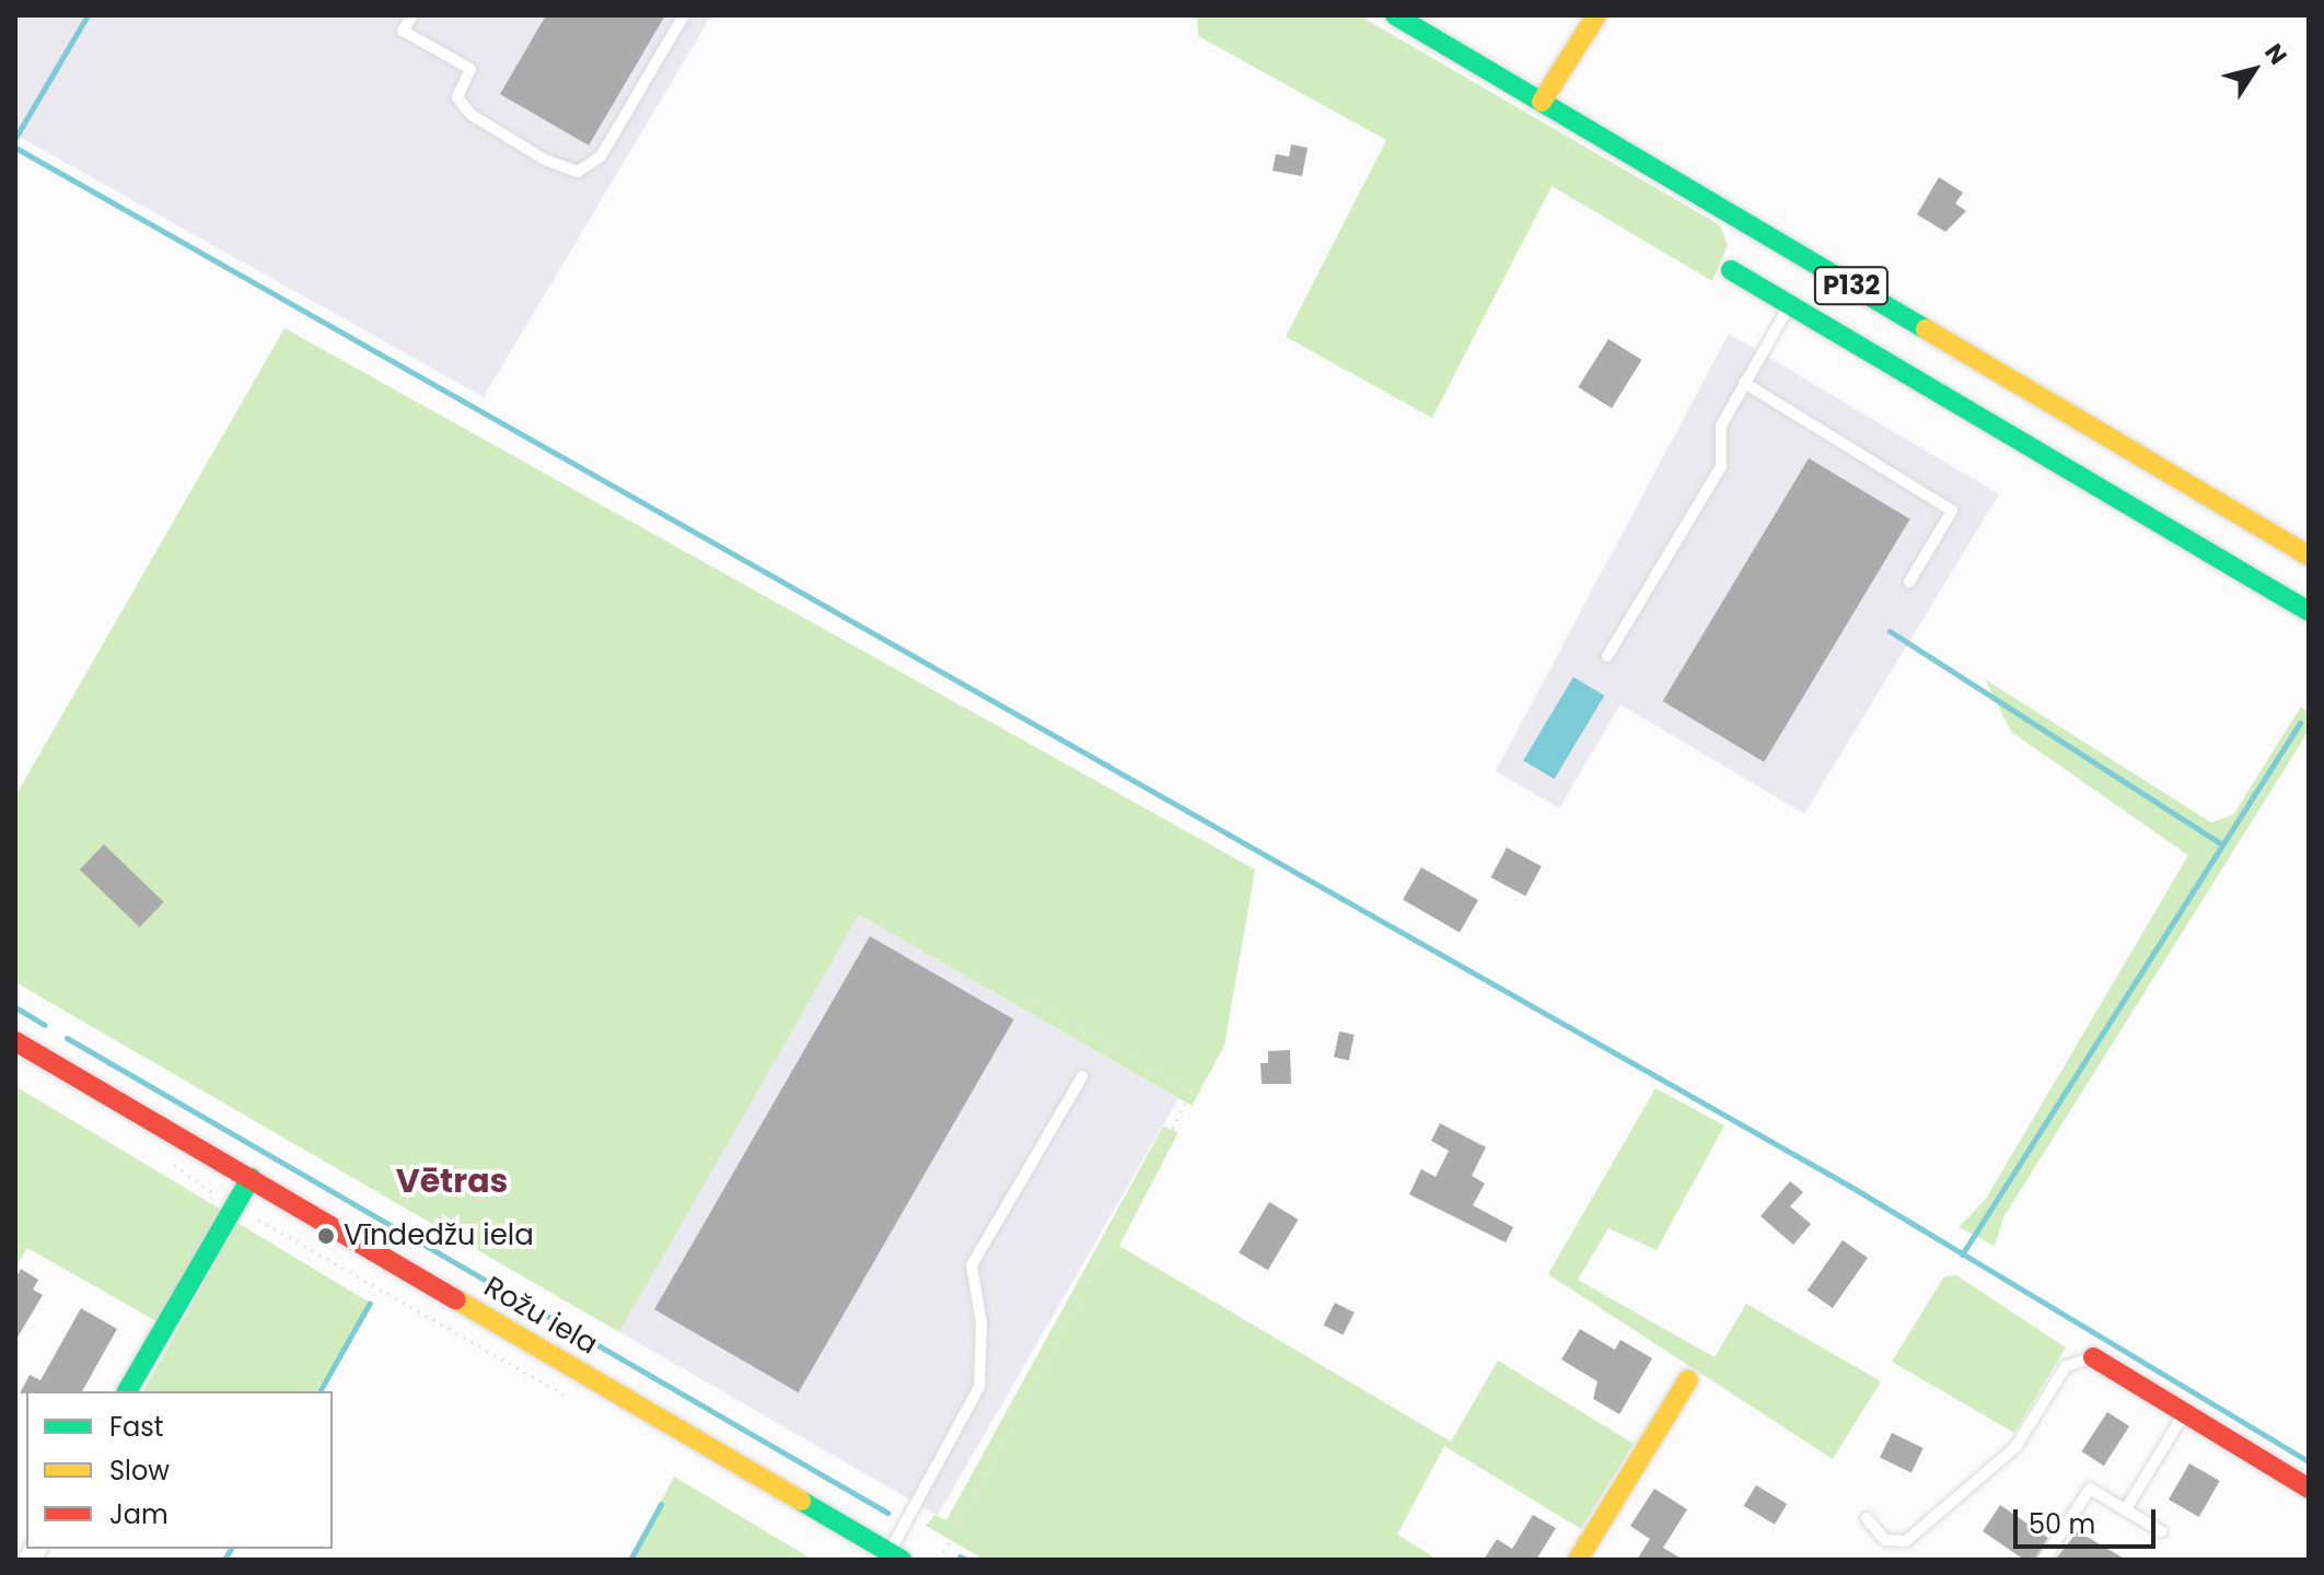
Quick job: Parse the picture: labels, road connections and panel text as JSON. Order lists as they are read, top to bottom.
{
  "streets": {
    "street": ["P132", "Rožu iela"]
  },
  "districts": ["Vētras"],
  "places": ["Vīndedžu iela"],
  "legend": ["Fast", "Slow", "Jam"],
  "scale_bar": "50 m",
  "north": "top right"
}
